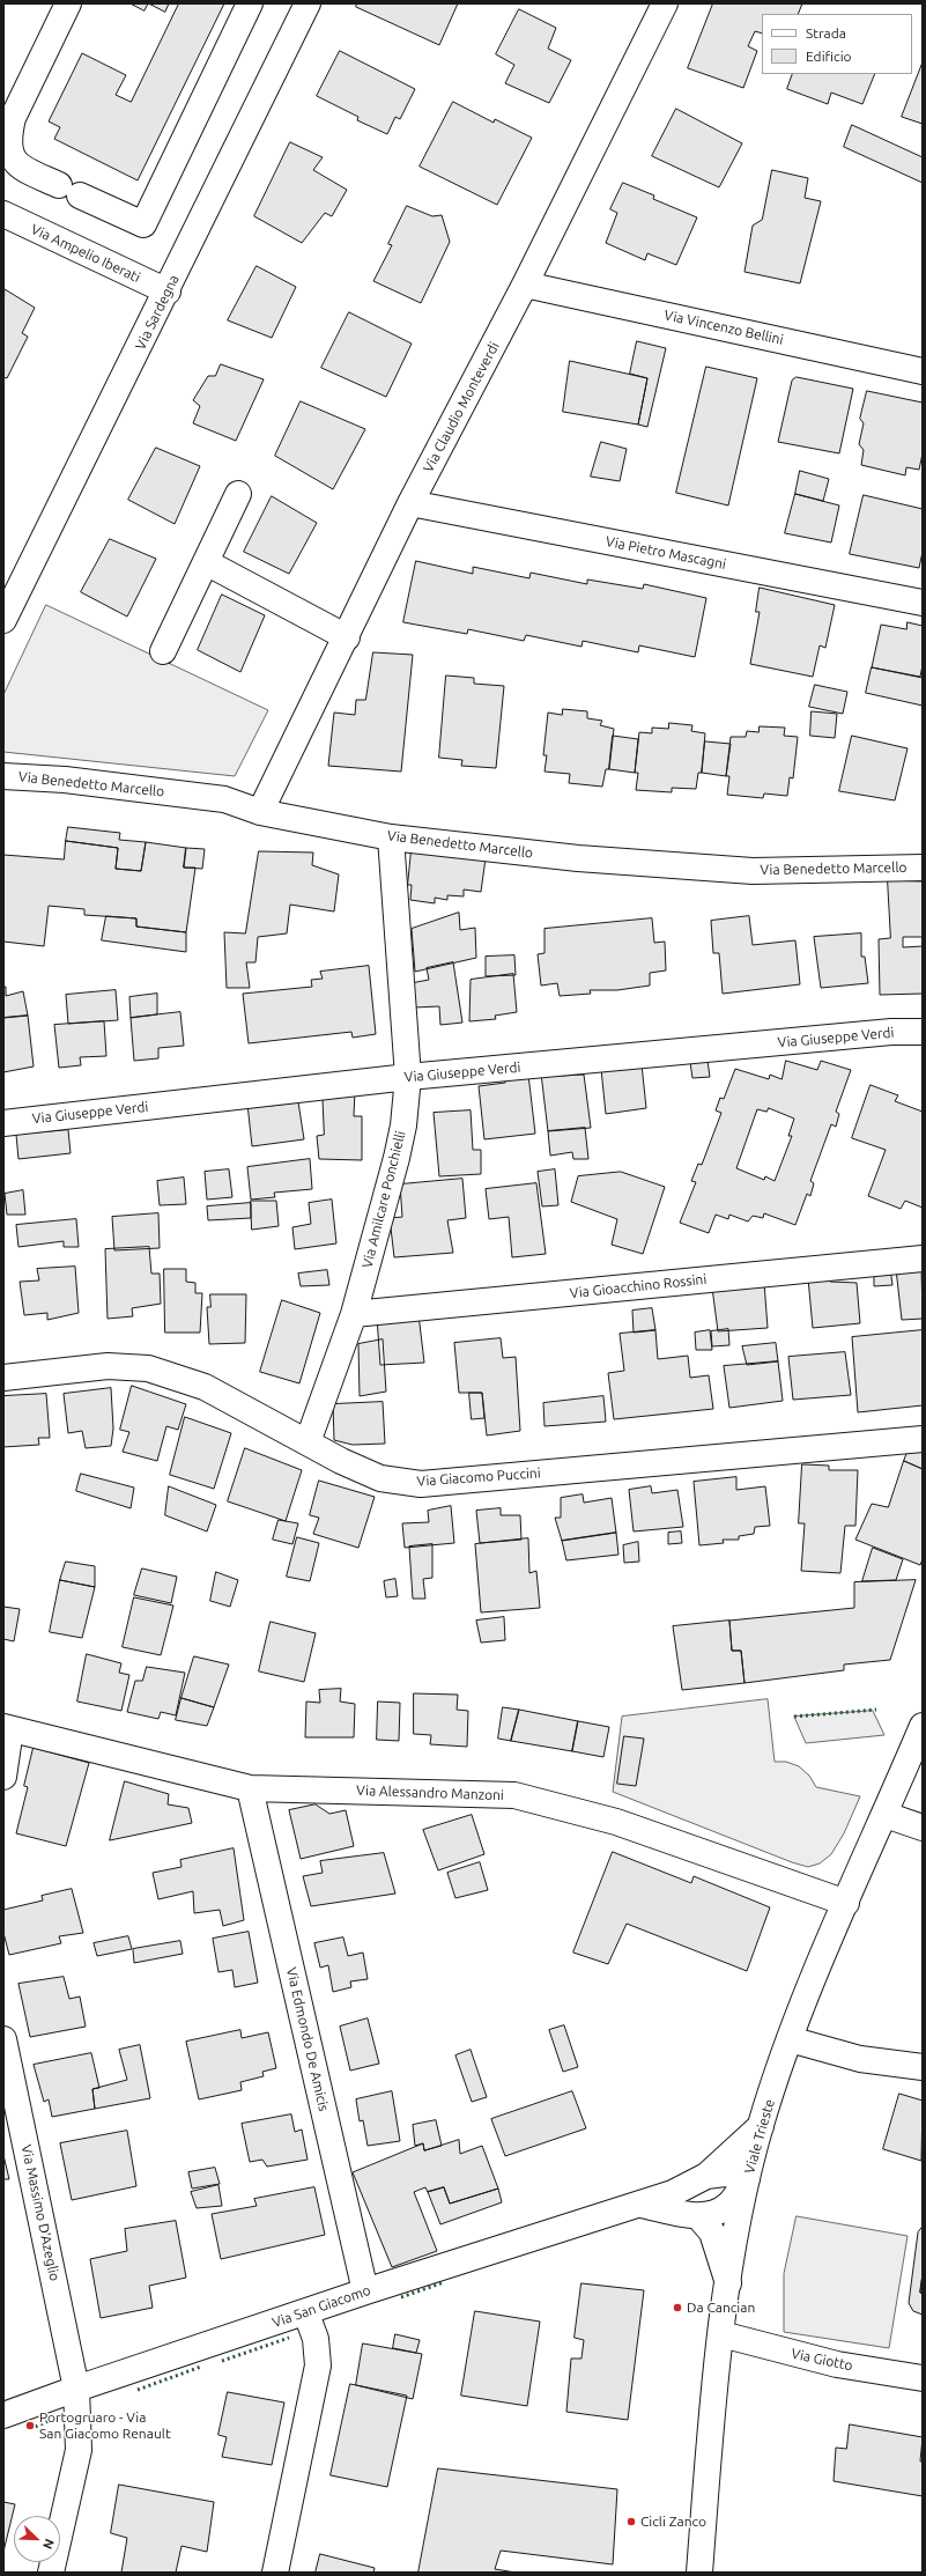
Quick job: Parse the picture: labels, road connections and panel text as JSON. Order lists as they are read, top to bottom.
{
  "streets": {
    "street": [
      "Via Ampelio Iberati",
      "Via Sardegna",
      "Via Vincenzo Bellini",
      "Via Claudio Monteverdi",
      "Via Pietro Mascagni",
      "Via Benedetto Marcello",
      "Via Giuseppe Verdi",
      "Via Amilcare Ponchielli",
      "Via Gioacchino Rossini",
      "Via Giacomo Puccini",
      "Via Alessandro Manzoni",
      "Via Edmondo De Amicis",
      "Viale Trieste",
      "Via Massimo D'Azeglio",
      "Via San Giacomo",
      "Via Giotto"
    ]
  },
  "crossings": [
    ["Via Ampelio Iberati", "Via Sardegna"],
    ["Via Vincenzo Bellini", "Via Claudio Monteverdi"],
    ["Via Claudio Monteverdi", "Via Pietro Mascagni"],
    ["Via Claudio Monteverdi", "Via Benedetto Marcello"],
    ["Via Benedetto Marcello", "Via Amilcare Ponchielli"],
    ["Via Giuseppe Verdi", "Via Amilcare Ponchielli"],
    ["Via Amilcare Ponchielli", "Via Gioacchino Rossini"],
    ["Via Amilcare Ponchielli", "Via Giacomo Puccini"],
    ["Via Alessandro Manzoni", "Via Edmondo De Amicis"],
    ["Via Alessandro Manzoni", "Viale Trieste"],
    ["Via Edmondo De Amicis", "Via San Giacomo"],
    ["Viale Trieste", "Via San Giacomo"],
    ["Viale Trieste", "Via Giotto"],
    ["Via Massimo D'Azeglio", "Via San Giacomo"]
  ],
  "places": ["Da Cancian", "Portogruaro - Via San Giacomo Renault", "Cicli Zanco"],
  "legend": ["Strada", "Edificio"],
  "north": "bottom right"
}
